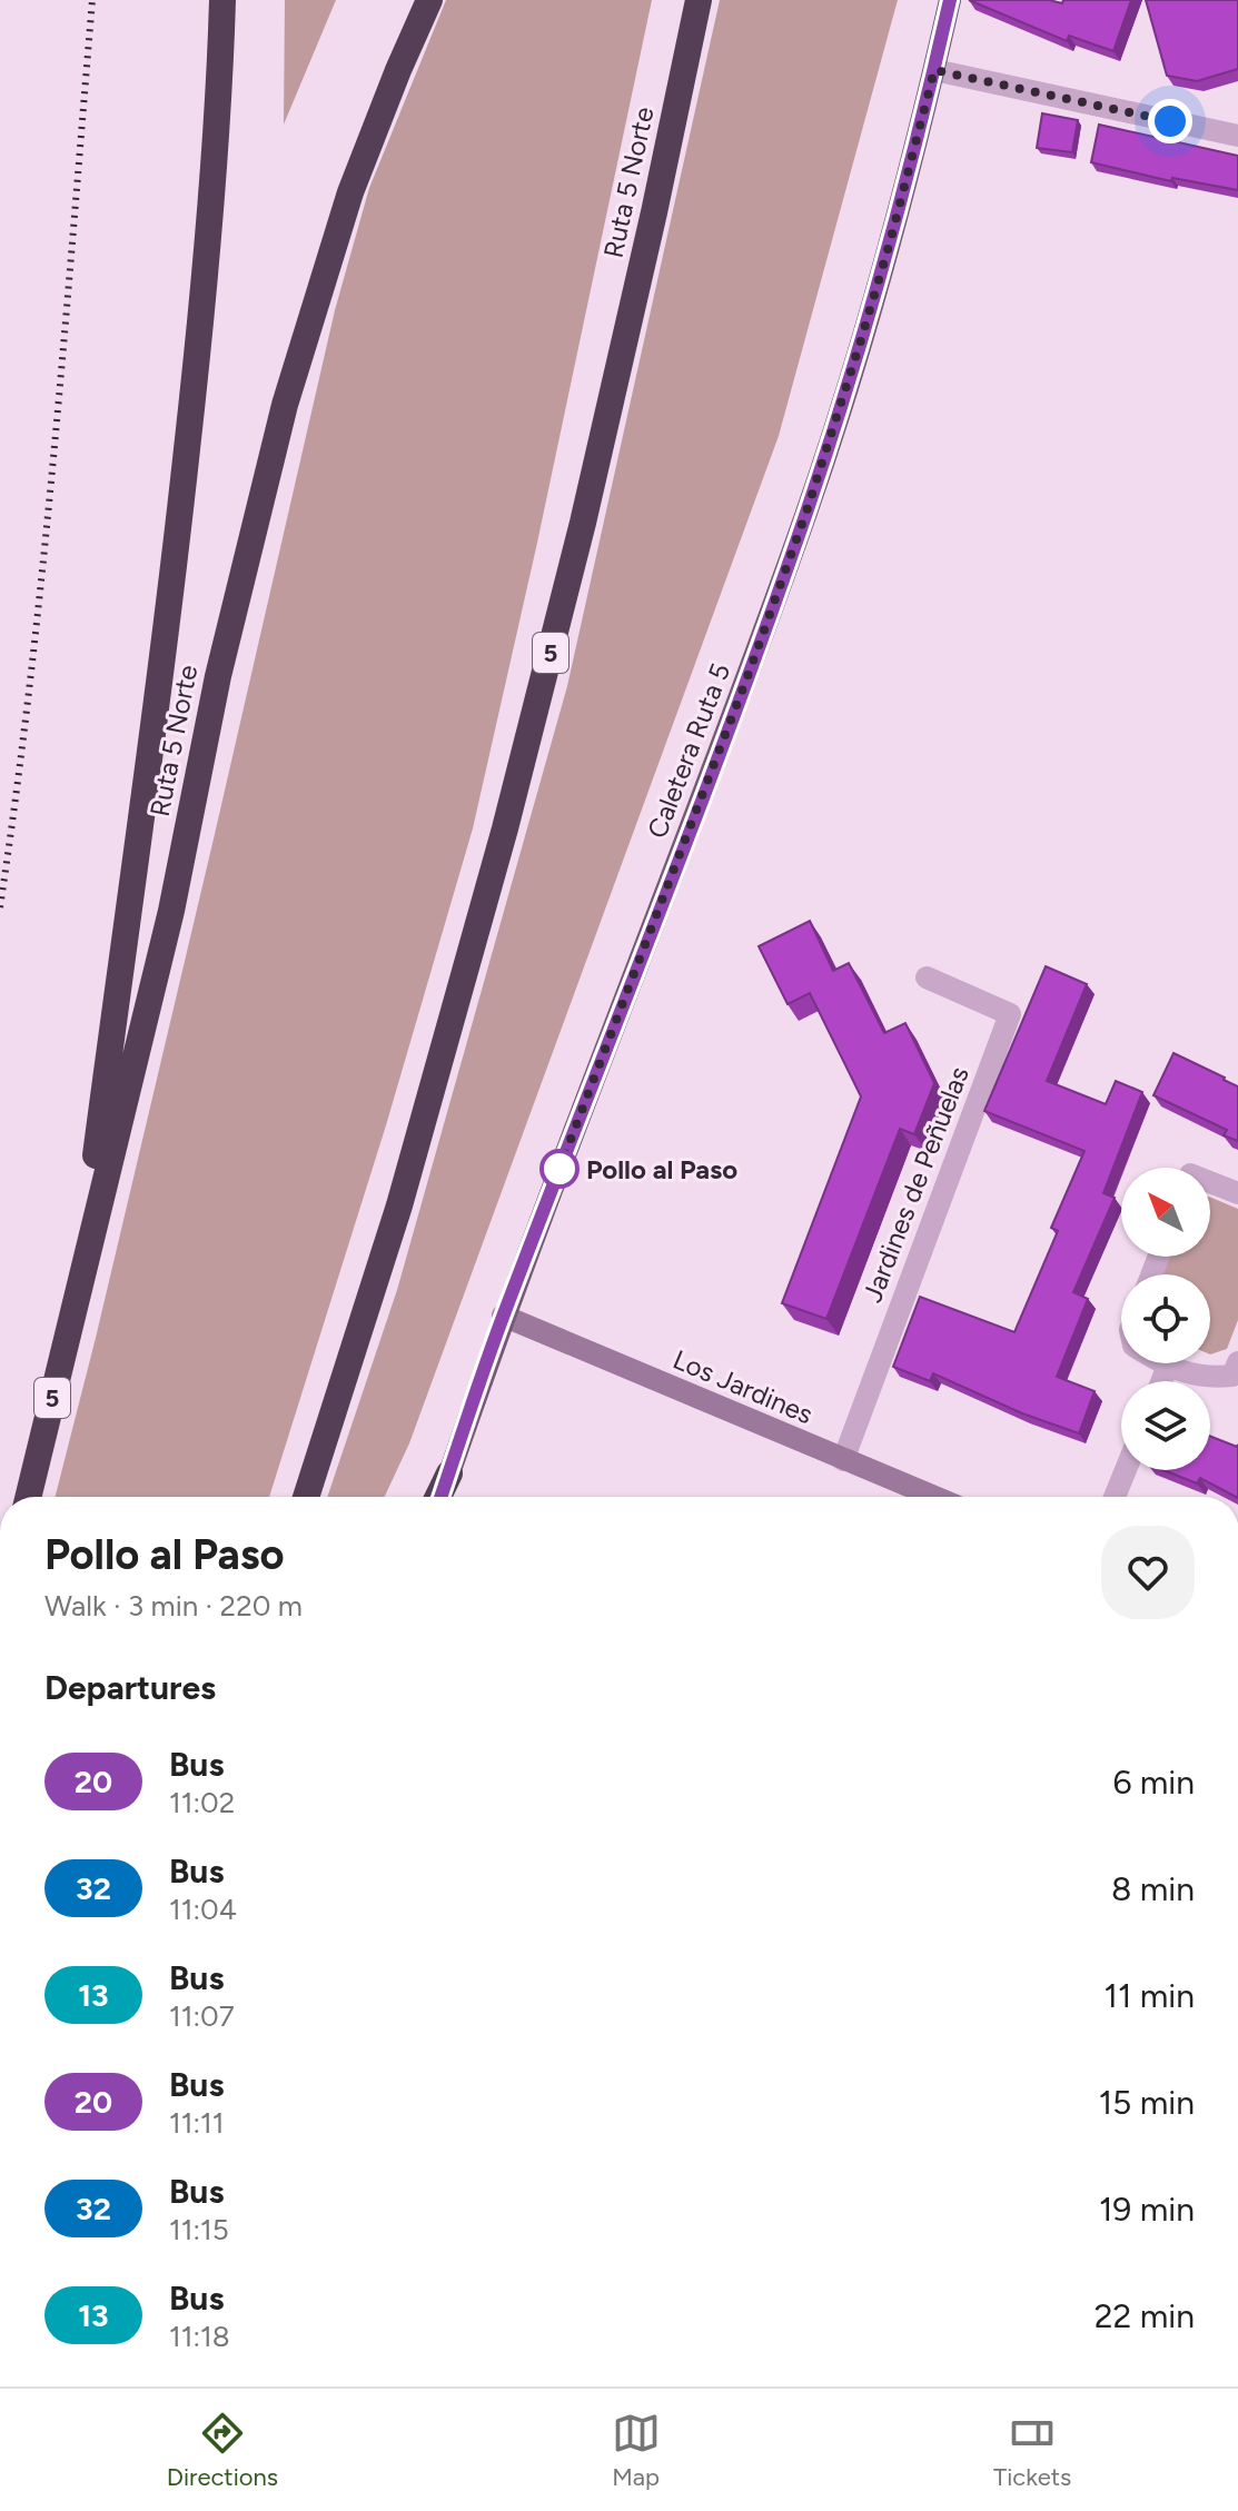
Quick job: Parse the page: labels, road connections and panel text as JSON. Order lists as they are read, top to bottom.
{
  "streets": {
    "highway": ["Ruta 5 Norte", "5"],
    "main road": ["Caletera Ruta 5", "Los Jardines"],
    "street": ["Jardines de Peñuelas"]
  },
  "crossings": [
    ["Caletera Ruta 5", "Los Jardines"],
    ["Jardines de Peñuelas", "Los Jardines"]
  ],
  "places": ["Pollo al Paso"],
  "lines": ["bus line 20"],
  "north": "top left",
  "page": {
    "heading": [
      ["Pollo al Paso", "Walk · 3 min · 220 m"],
      "Departures"
    ],
    "list": [
      {
        "mark": "20",
        "name": "Bus",
        "note": "11:02",
        "value": "6 min"
      },
      {
        "mark": "32",
        "name": "Bus",
        "note": "11:04",
        "value": "8 min"
      },
      {
        "mark": "13",
        "name": "Bus",
        "note": "11:07",
        "value": "11 min"
      },
      {
        "mark": "20",
        "name": "Bus",
        "note": "11:11",
        "value": "15 min"
      },
      {
        "mark": "32",
        "name": "Bus",
        "note": "11:15",
        "value": "19 min"
      },
      {
        "mark": "13",
        "name": "Bus",
        "note": "11:18",
        "value": "22 min"
      }
    ],
    "tabs": ["Directions", "Map", "Tickets"]
  }
}
